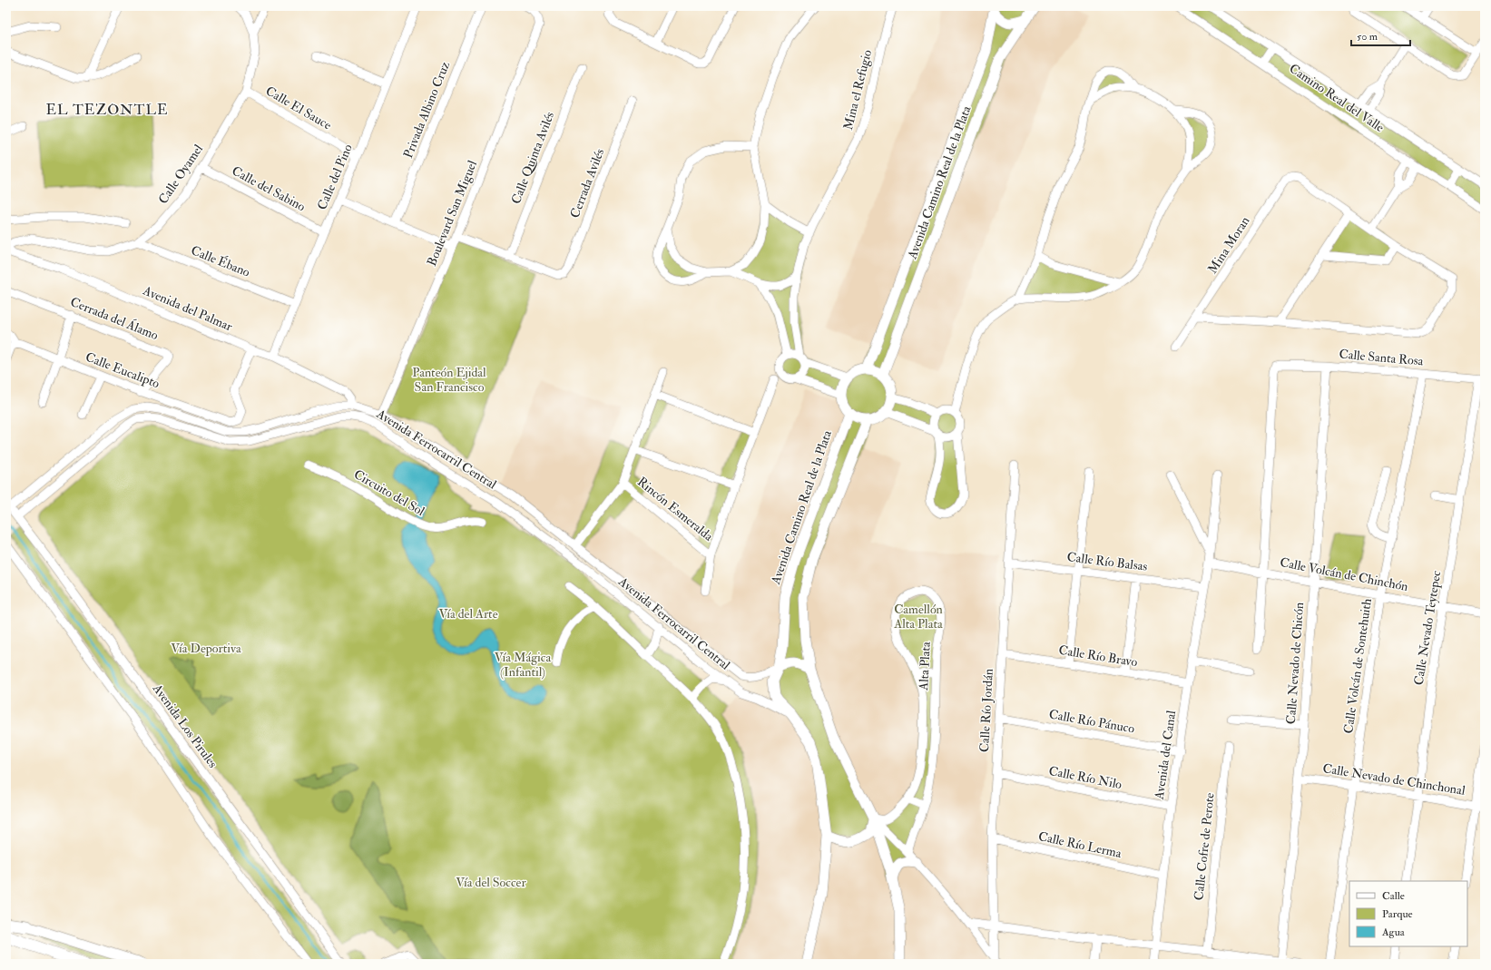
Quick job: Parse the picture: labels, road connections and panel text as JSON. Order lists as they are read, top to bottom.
{
  "streets": {
    "main road": ["Avenida Camino Real de la Plata"],
    "street": [
      "Mina el Refugio",
      "Camino Real del Valle",
      "Calle El Sauce",
      "Privada Albino Cruz",
      "Calle Quinta Avilés",
      "Calle Oyamel",
      "Calle del Pino",
      "Cerrada Avilés",
      "Calle del Sabino",
      "Boulevard San Miguel",
      "Mina Moran",
      "Calle Ébano",
      "Avenida del Palmar",
      "Cerrada del Álamo",
      "Calle Santa Rosa",
      "Calle Eucalipto",
      "Avenida Ferrocarril Central",
      "Circuito del Sol",
      "Rincón Esmeralda",
      "Calle Río Balsas",
      "Calle Volcán de Chinchón",
      "Calle Nevado Teytepec",
      "Calle Río Bravo",
      "Calle Nevado de Chicón",
      "Alta Plata",
      "Calle Volcán de Sontehuith",
      "Calle Río Jordán",
      "Calle Río Pánuco",
      "Avenida Los Pirules",
      "Avenida del Canal",
      "Calle Río Nilo",
      "Calle Nevado de Chinchonal",
      "Calle Río Lerma",
      "Calle Cofre de Perote"
    ]
  },
  "crossings": [
    ["Calle El Sauce", "Calle Oyamel"],
    ["Calle El Sauce", "Calle del Pino"],
    ["Calle Quinta Avilés", "Cerrada Avilés"],
    ["Calle Oyamel", "Calle del Sabino"],
    ["Calle Oyamel", "Calle Ébano"],
    ["Calle Oyamel", "Avenida del Palmar"],
    ["Calle del Pino", "Calle del Sabino"],
    ["Calle del Pino", "Calle Ébano"],
    ["Calle del Pino", "Avenida del Palmar"],
    ["Avenida Camino Real de la Plata", "Avenida Ferrocarril Central"],
    ["Boulevard San Miguel", "Avenida Ferrocarril Central"],
    ["Avenida del Palmar", "Calle Eucalipto"],
    ["Avenida del Palmar", "Avenida Ferrocarril Central"],
    ["Cerrada del Álamo", "Calle Eucalipto"],
    ["Calle Santa Rosa", "Calle Volcán de Chinchón"],
    ["Calle Santa Rosa", "Calle Nevado Teytepec"],
    ["Calle Santa Rosa", "Calle Nevado de Chicón"],
    ["Calle Santa Rosa", "Calle Volcán de Sontehuith"],
    ["Avenida Ferrocarril Central", "Rincón Esmeralda"],
    ["Avenida Ferrocarril Central", "Avenida Los Pirules"],
    ["Calle Río Balsas", "Calle Río Jordán"],
    ["Calle Río Balsas", "Avenida del Canal"],
    ["Calle Volcán de Chinchón", "Calle Nevado Teytepec"],
    ["Calle Volcán de Chinchón", "Calle Nevado de Chicón"],
    ["Calle Volcán de Chinchón", "Calle Volcán de Sontehuith"],
    ["Calle Volcán de Chinchón", "Avenida del Canal"],
    ["Calle Nevado Teytepec", "Calle Nevado de Chinchonal"],
    ["Calle Río Bravo", "Calle Río Jordán"],
    ["Calle Río Bravo", "Avenida del Canal"],
    ["Calle Nevado de Chicón", "Calle Nevado de Chinchonal"],
    ["Calle Volcán de Sontehuith", "Calle Nevado de Chinchonal"],
    ["Calle Río Jordán", "Calle Río Pánuco"],
    ["Calle Río Jordán", "Calle Río Nilo"],
    ["Calle Río Jordán", "Calle Río Lerma"],
    ["Calle Río Pánuco", "Avenida del Canal"],
    ["Avenida del Canal", "Calle Río Nilo"],
    ["Avenida del Canal", "Calle Río Lerma"]
  ],
  "districts": ["EL TEZONTLE"],
  "parks": [
    "Panteón Ejidal San Francisco",
    "Camellón Alta Plata",
    "Vía del Arte",
    "Vía Deportiva",
    "Vía Mágica (Infantil)",
    "Vía del Soccer"
  ],
  "legend": ["Calle", "Parque", "Agua"],
  "scale_bar": "50 m"
}
